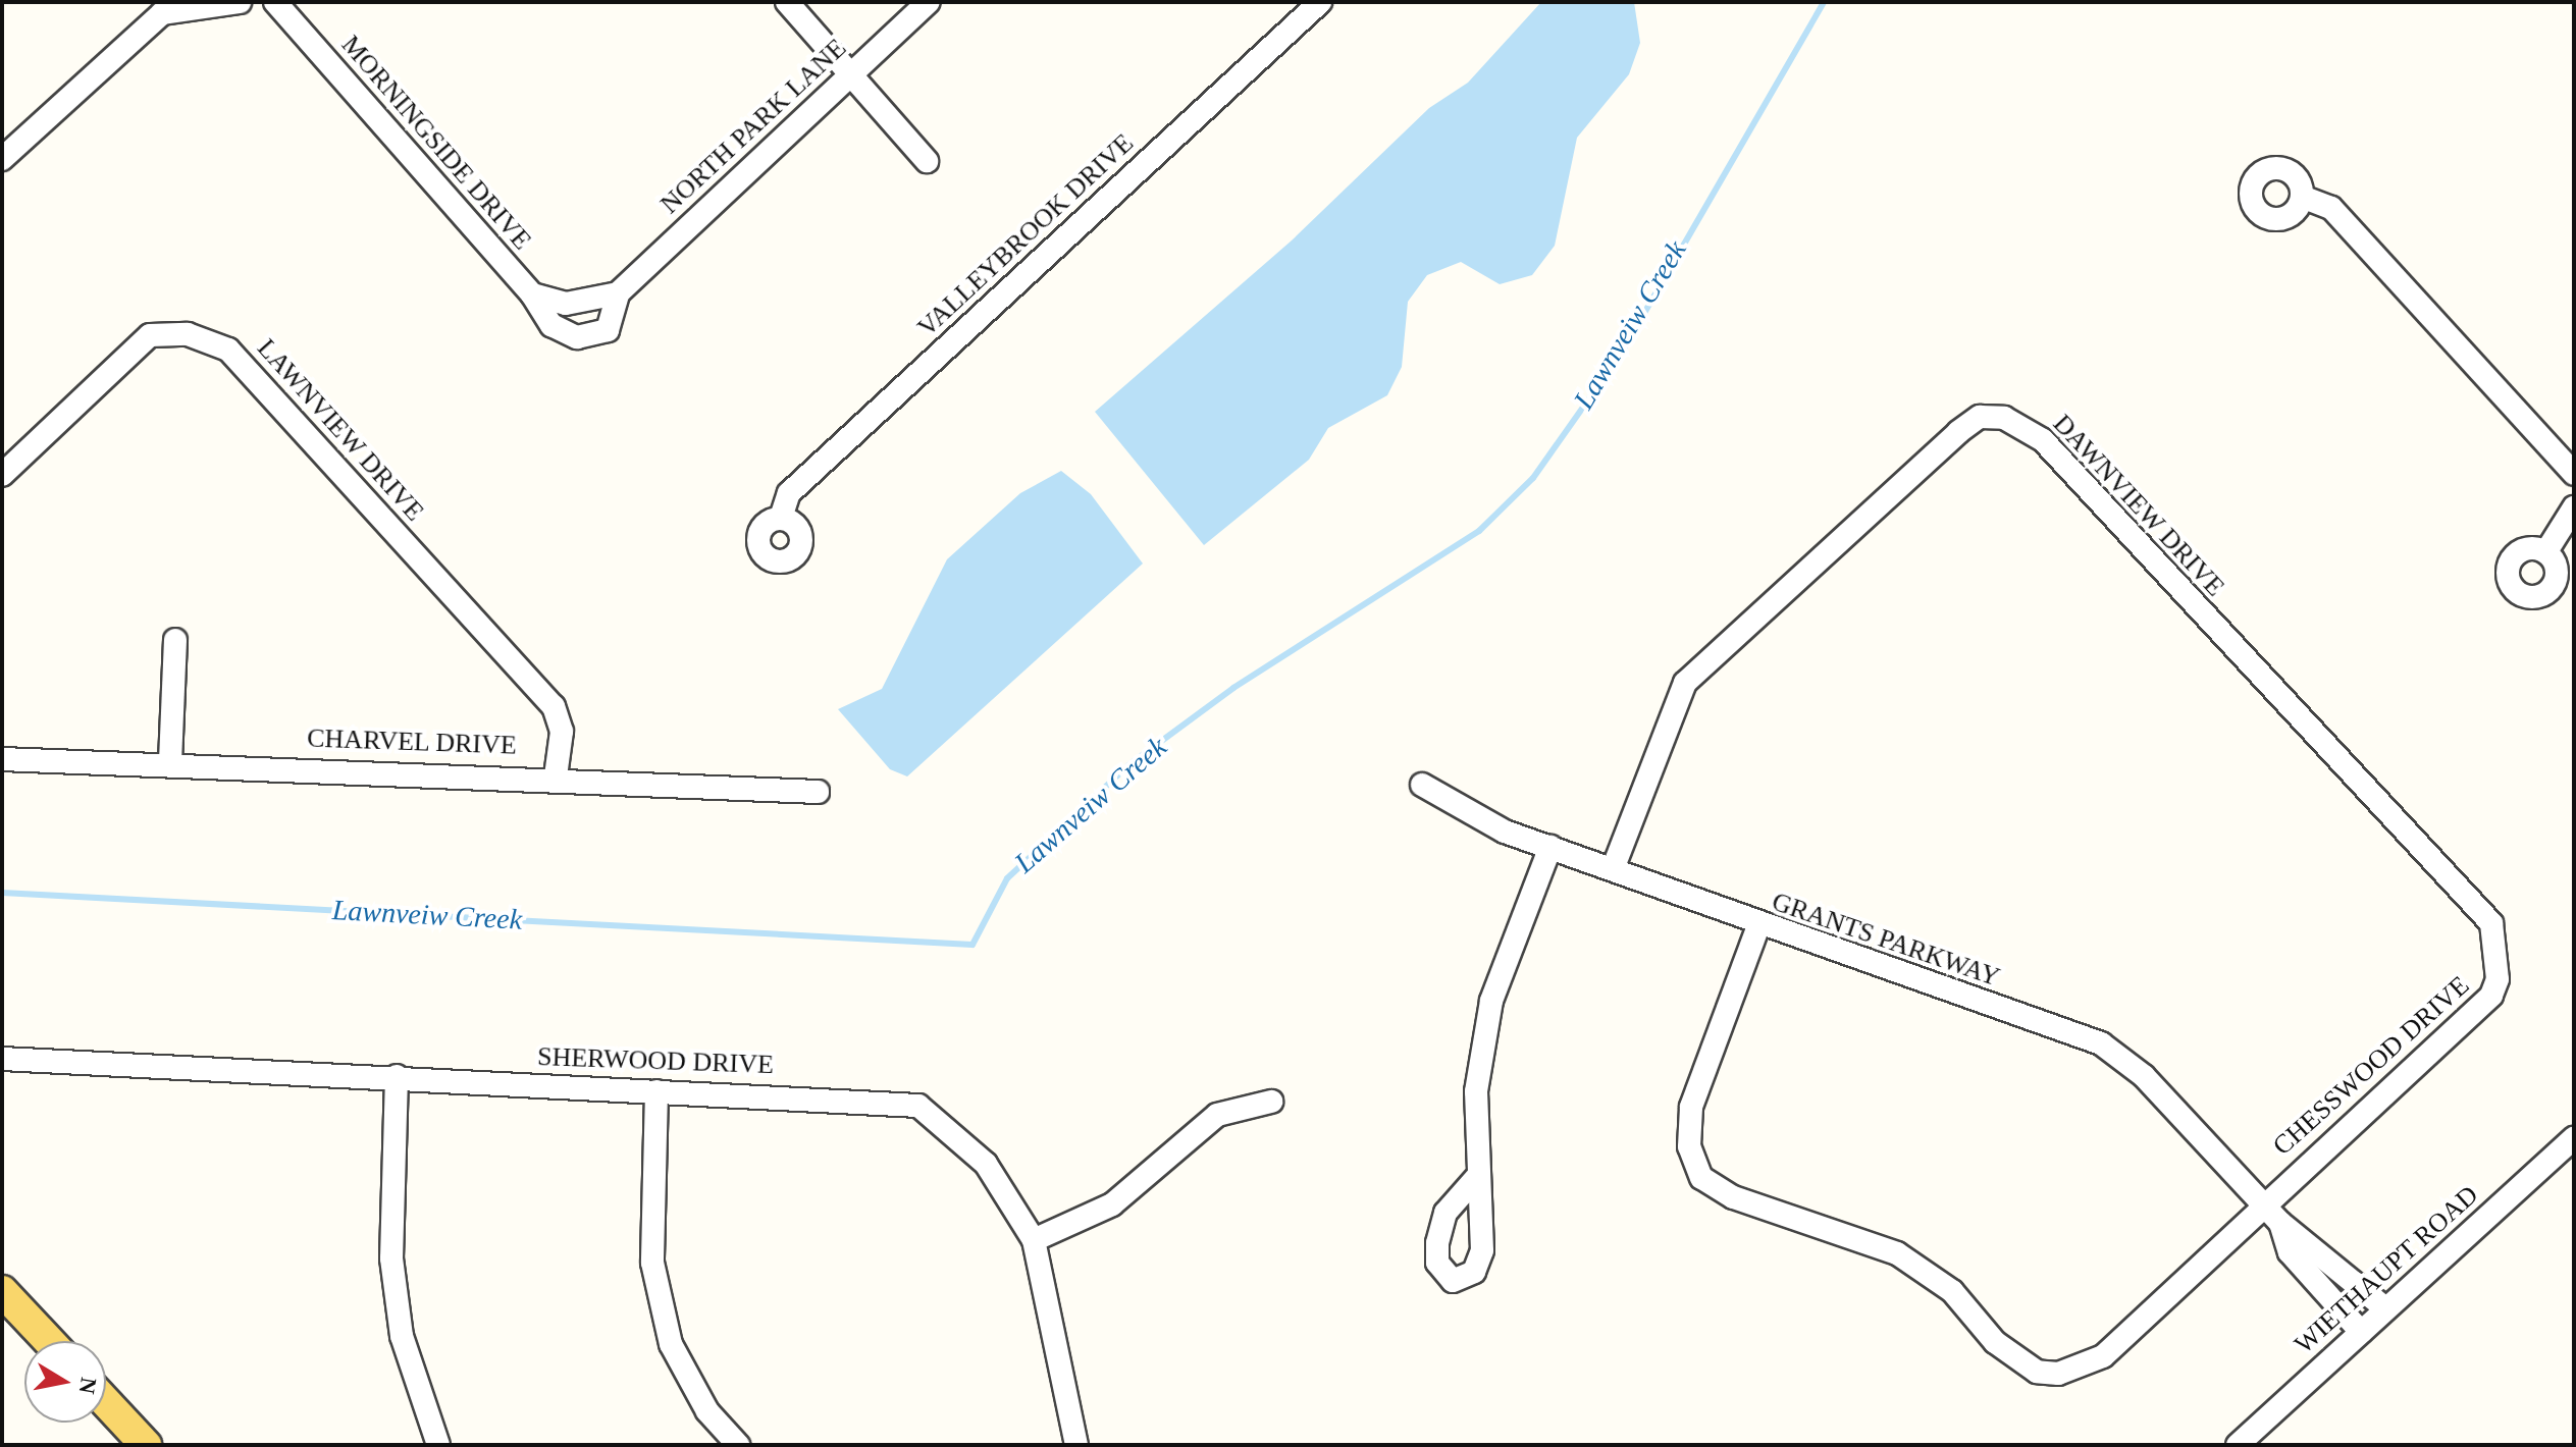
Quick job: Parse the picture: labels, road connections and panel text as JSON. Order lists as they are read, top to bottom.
{
  "streets": {
    "street": [
      "NORTH PARK LANE",
      "MORNINGSIDE DRIVE",
      "VALLEYBROOK DRIVE",
      "LAWNVIEW DRIVE",
      "DAWNVIEW DRIVE",
      "CHARVEL DRIVE",
      "GRANTS PARKWAY",
      "SHERWOOD DRIVE",
      "CHESSWOOD DRIVE",
      "WIETHAUPT ROAD"
    ]
  },
  "crossings": [
    ["NORTH PARK LANE", "MORNINGSIDE DRIVE"],
    ["LAWNVIEW DRIVE", "CHARVEL DRIVE"],
    ["DAWNVIEW DRIVE", "GRANTS PARKWAY"],
    ["DAWNVIEW DRIVE", "CHESSWOOD DRIVE"],
    ["GRANTS PARKWAY", "CHESSWOOD DRIVE"],
    ["GRANTS PARKWAY", "WIETHAUPT ROAD"]
  ],
  "water": ["Lawnveiw Creek"],
  "north": "right"
}
